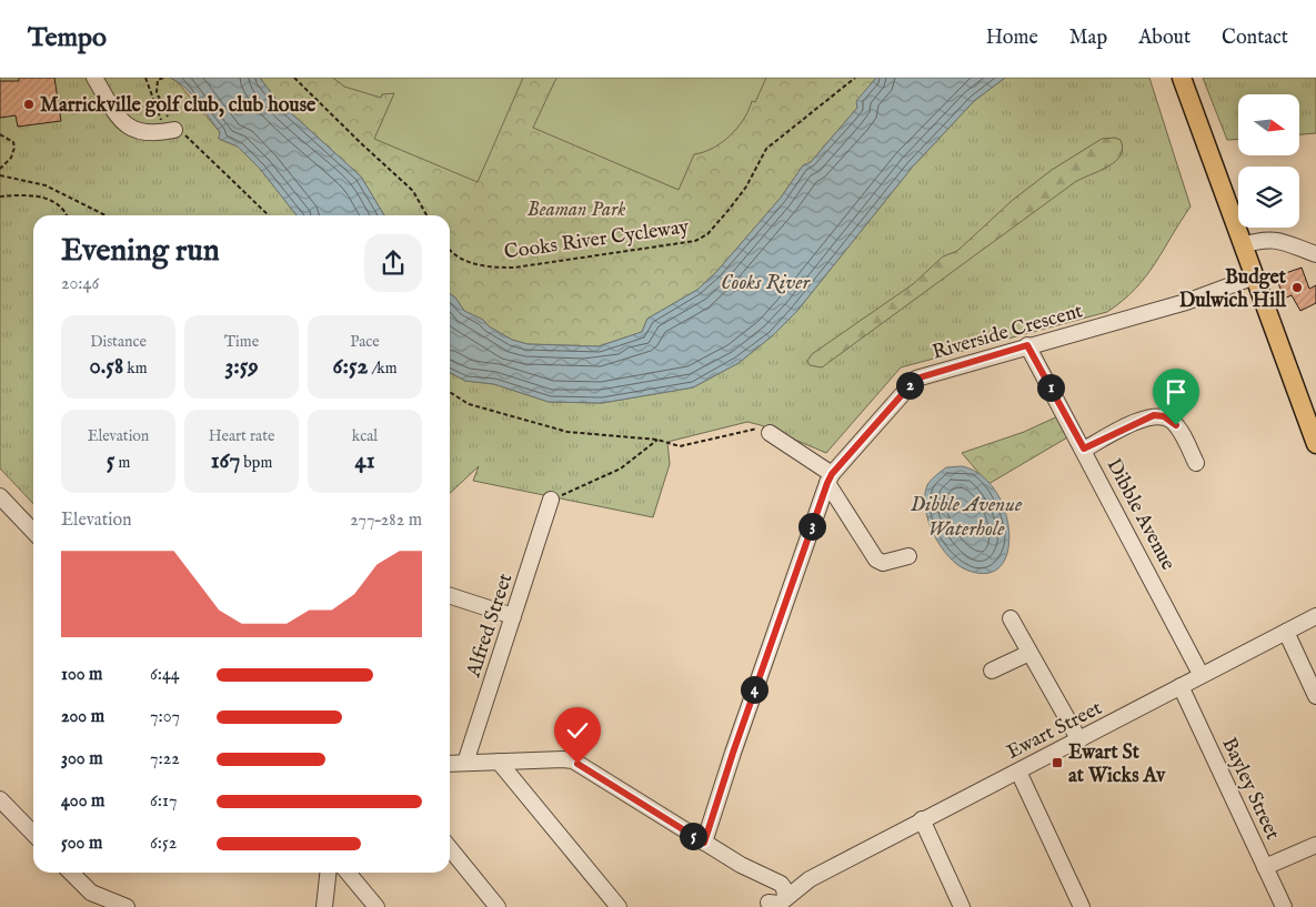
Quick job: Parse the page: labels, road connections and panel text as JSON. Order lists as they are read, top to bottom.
{
  "streets": {
    "street": [
      "Riverside Crescent",
      "Dibble Avenue",
      "Alfred Street",
      "Ewart Street",
      "Bayley Street"
    ],
    "path": ["Cooks River Cycleway"]
  },
  "crossings": [
    ["Riverside Crescent", "Dibble Avenue"],
    ["Dibble Avenue", "Ewart Street"],
    ["Ewart Street", "Bayley Street"]
  ],
  "water": ["Cooks River", "Dibble Avenue Waterhole"],
  "parks": ["Beaman Park"],
  "places": {
    "other": ["Marrickville golf club, club house", "Budget Dulwich Hill"],
    "transit": ["Ewart St at Wicks Av"]
  },
  "north": "right",
  "page": {
    "header": "Tempo",
    "nav": [
      "Home",
      "Map",
      "About",
      "Contact"
    ],
    "heading": ["Evening run", "20:46"],
    "stats": [
      ["Distance", "0.58 km"],
      ["Time", "3:59"],
      ["Pace", "6:52 /km"],
      ["Elevation", "5 m"],
      ["Heart rate", "167 bpm"],
      ["kcal", "41"]
    ],
    "pins": [
      "2",
      "1",
      "3",
      "4",
      "5"
    ],
    "chart": ["Elevation", "277–282 m"],
    "list": [
      {
        "name": "100 m",
        "note": "6:44"
      },
      {
        "name": "200 m",
        "note": "7:07"
      },
      {
        "name": "300 m",
        "note": "7:22"
      },
      {
        "name": "400 m",
        "note": "6:17"
      },
      {
        "name": "500 m",
        "note": "6:52"
      }
    ]
  }
}
